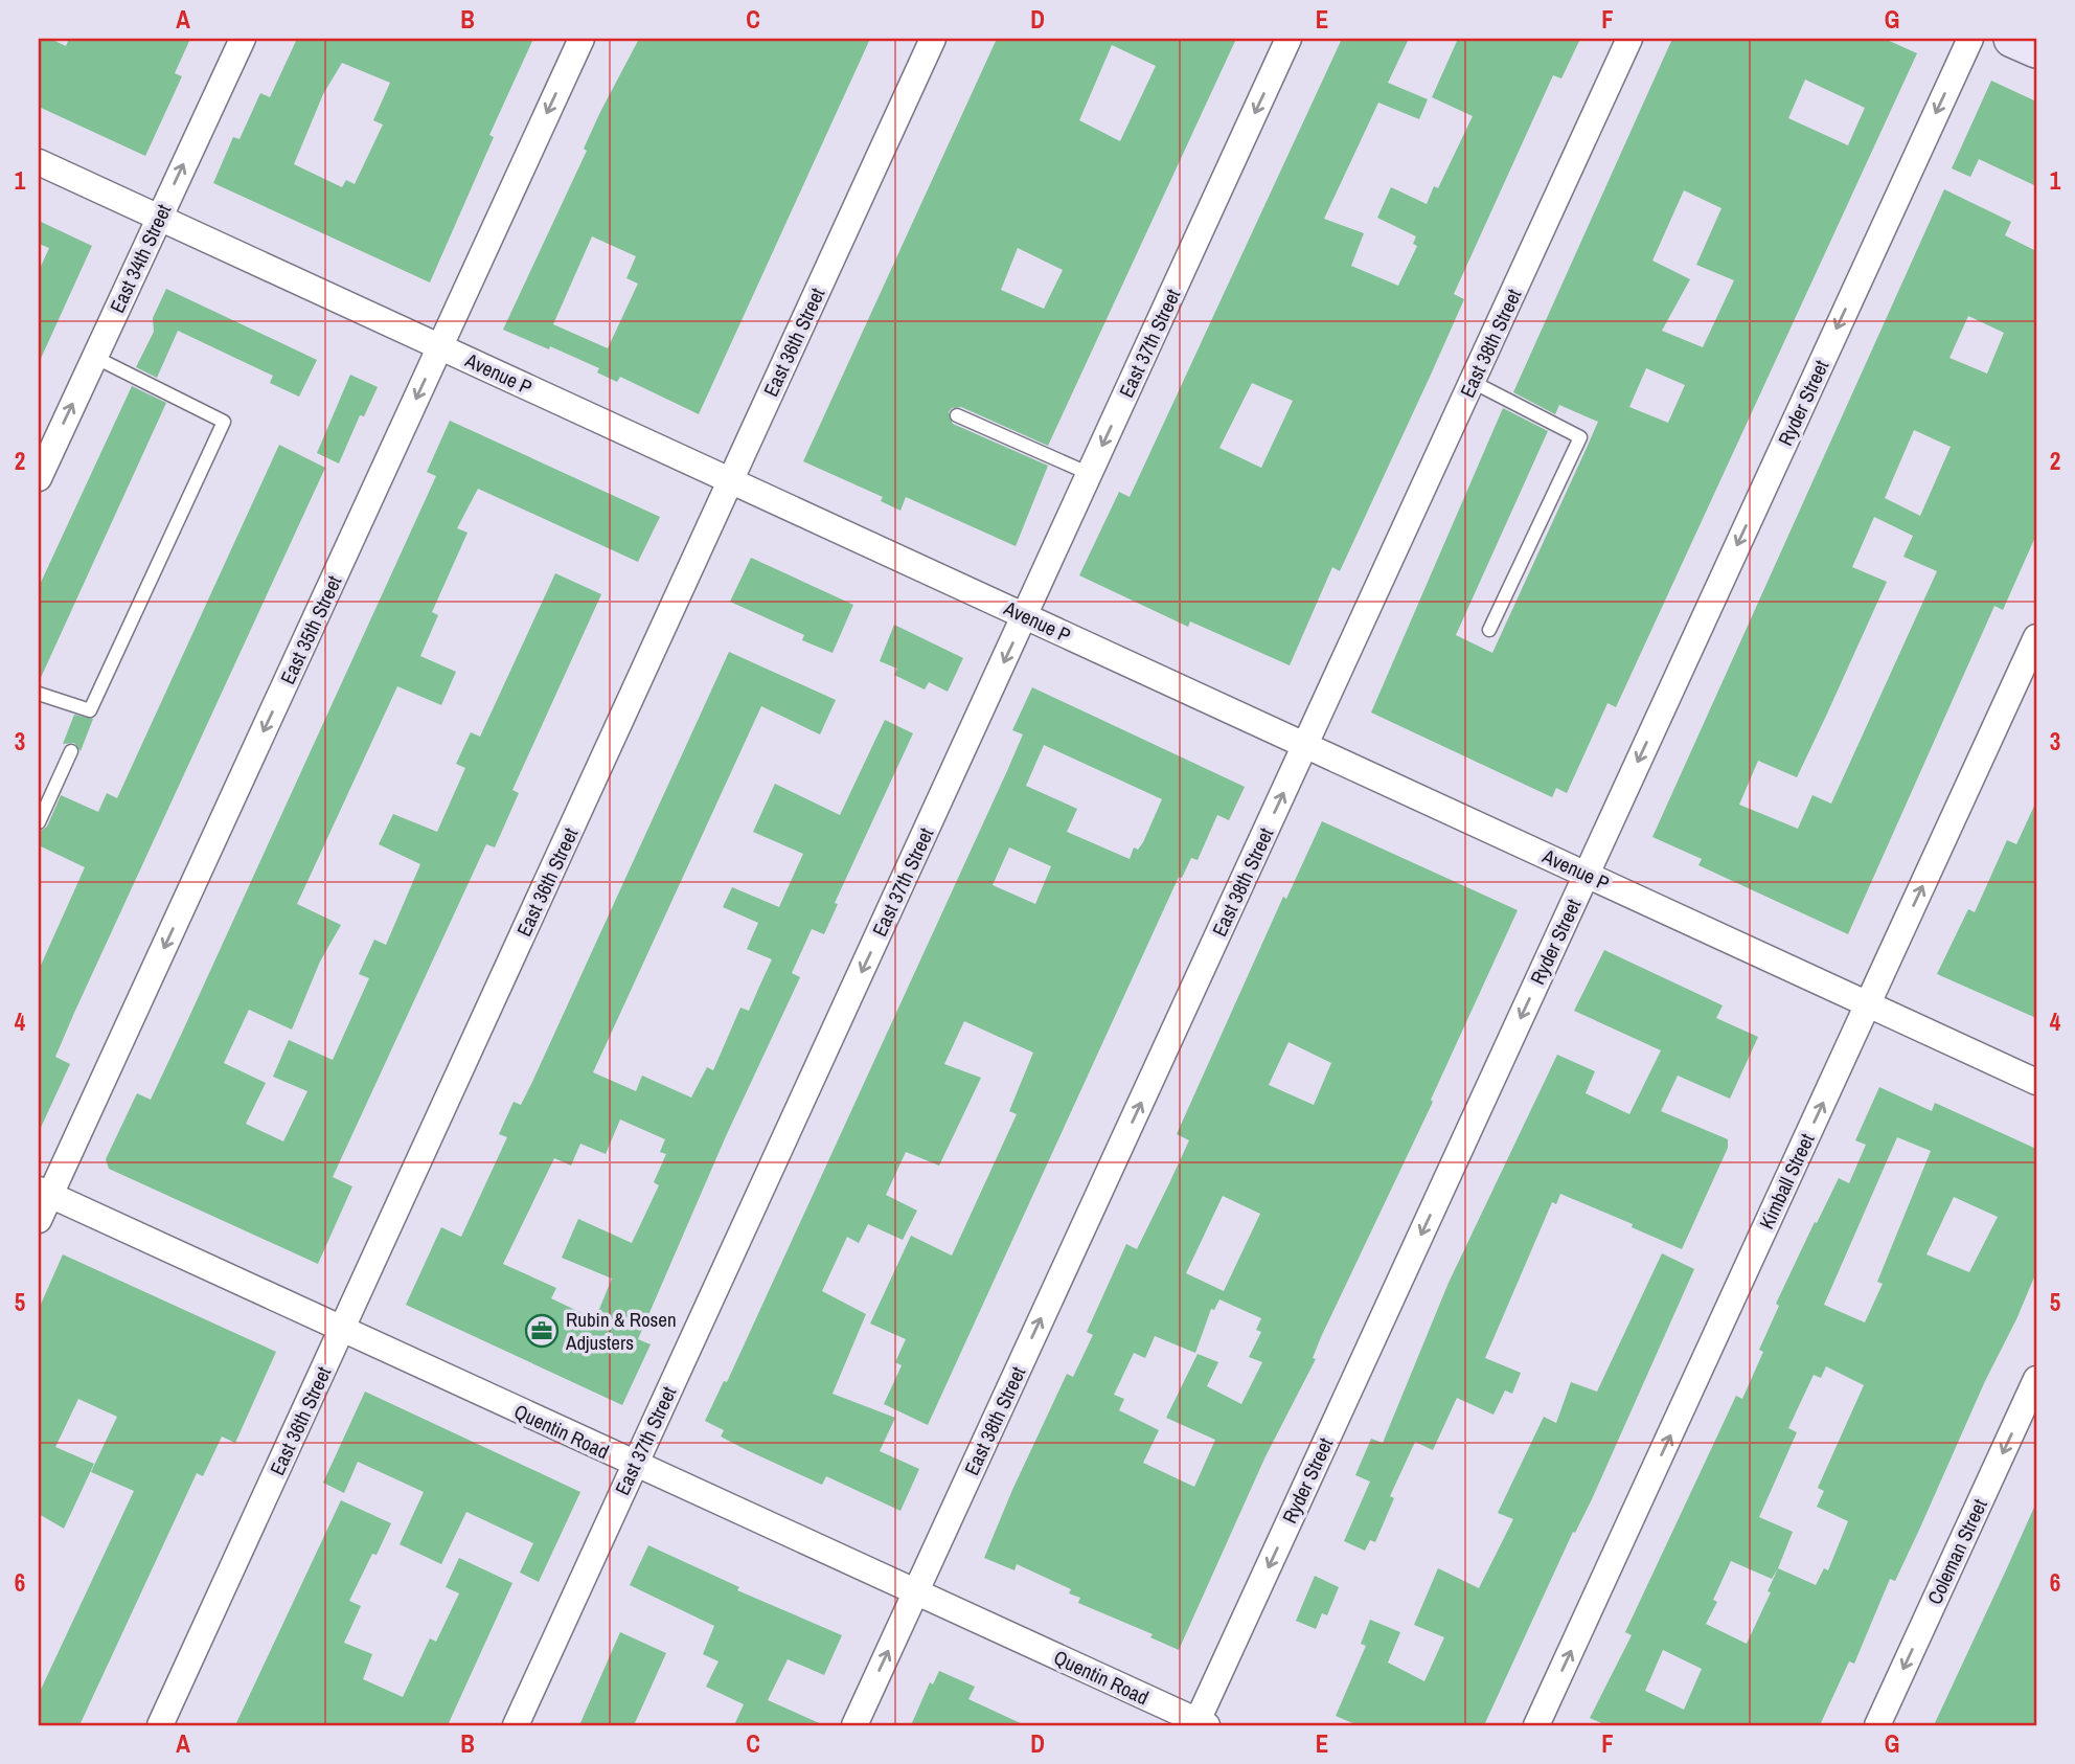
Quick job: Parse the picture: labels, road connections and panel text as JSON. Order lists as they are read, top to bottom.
{
  "streets": {
    "street": [
      "East 34th Street",
      "East 36th Street",
      "East 37th Street",
      "East 38th Street",
      "Avenue P",
      "Ryder Street",
      "East 35th Street",
      "Kimball Street",
      "Quentin Road",
      "Coleman Street"
    ]
  },
  "crossings": [
    ["East 34th Street", "Avenue P"],
    ["East 36th Street", "Avenue P"],
    ["East 36th Street", "Quentin Road"],
    ["East 37th Street", "Avenue P"],
    ["East 37th Street", "Quentin Road"],
    ["East 38th Street", "Avenue P"],
    ["East 38th Street", "Quentin Road"],
    ["Avenue P", "Ryder Street"],
    ["Avenue P", "East 35th Street"],
    ["Avenue P", "Kimball Street"],
    ["Ryder Street", "Quentin Road"],
    ["East 35th Street", "Quentin Road"]
  ],
  "one_way": [
    "East 34th Street",
    "East 37th Street",
    "East 38th Street",
    "Ryder Street",
    "East 35th Street",
    "Kimball Street",
    "Coleman Street"
  ],
  "places": {
    "office": ["Rubin & Rosen Adjusters"]
  },
  "grid": {
    "columns": [
      "A",
      "B",
      "C",
      "D",
      "E",
      "F",
      "G"
    ],
    "rows": [
      "1",
      "2",
      "3",
      "4",
      "5",
      "6"
    ]
  }
}
